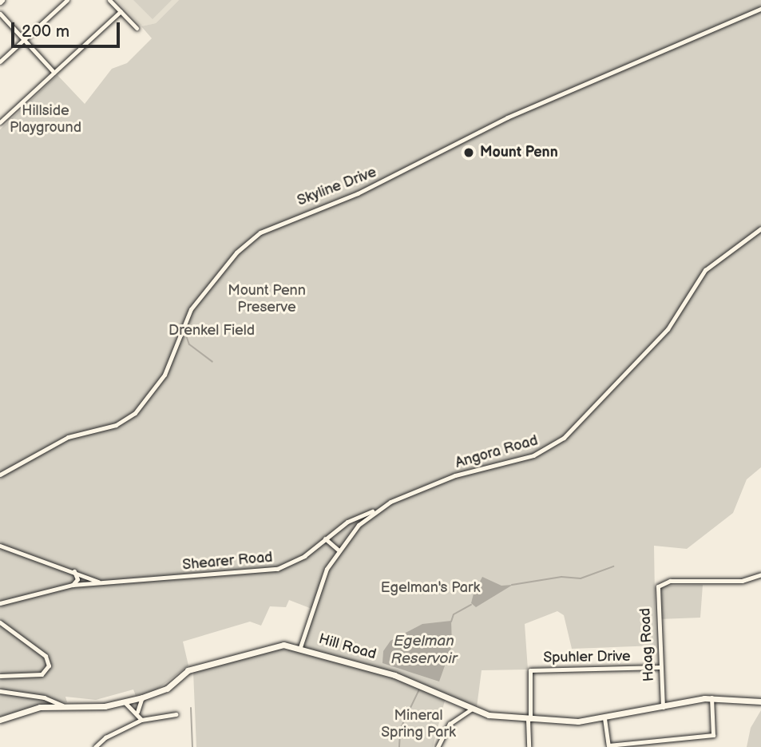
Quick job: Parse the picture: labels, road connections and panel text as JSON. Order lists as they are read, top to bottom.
{
  "streets": {
    "street": [
      "Skyline Drive",
      "Angora Road",
      "Shearer Road",
      "Haag Road",
      "Hill Road",
      "Spuhler Drive"
    ]
  },
  "crossings": [
    ["Angora Road", "Shearer Road"],
    ["Angora Road", "Hill Road"],
    ["Haag Road", "Hill Road"],
    ["Haag Road", "Spuhler Drive"],
    ["Hill Road", "Spuhler Drive"]
  ],
  "water": ["Egelman Reservoir"],
  "parks": [
    "Hillside Playground",
    "Mount Penn Preserve",
    "Drenkel Field",
    "Egelman's Park",
    "Mineral Spring Park"
  ],
  "places": ["Mount Penn"],
  "scale_bar": "200 m"
}
